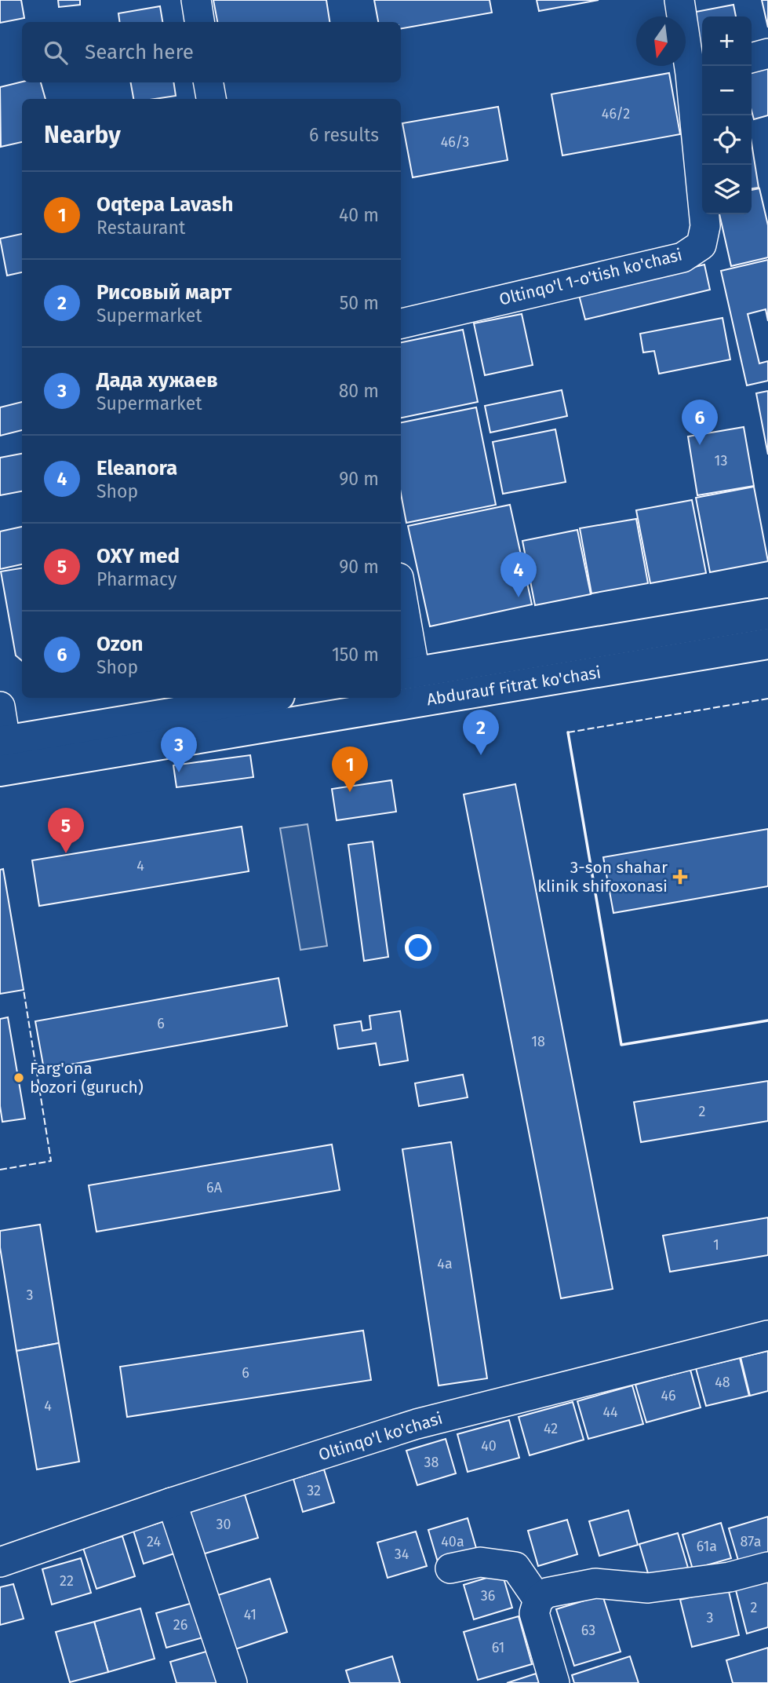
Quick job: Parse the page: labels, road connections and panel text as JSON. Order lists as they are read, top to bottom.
{
  "streets": {
    "main road": ["Abdurauf Fitrat ko'chasi"],
    "street": ["Oltinqo'l 1-o'tish ko'chasi", "Oltinqo'l ko'chasi"]
  },
  "places": {
    "health": ["3-son shahar klinik shifoxonasi"],
    "other": ["Farg'ona bozori (guruch)"]
  },
  "house_numbers": [
    "46/2",
    "46/3",
    "13",
    "4",
    "6",
    "18",
    "2",
    "6A",
    "1",
    "4а",
    "3",
    "6",
    "48",
    "46",
    "4",
    "44",
    "42",
    "40",
    "38",
    "32",
    "30",
    "24",
    "40a",
    "87a",
    "61a",
    "34",
    "22",
    "36",
    "2",
    "41",
    "3",
    "26",
    "63",
    "61"
  ],
  "north": "bottom",
  "page": {
    "map_buttons": ["+", "−"],
    "search": "Search here",
    "heading": ["Nearby", "6 results"],
    "list": [
      {
        "mark": "1",
        "name": "Oqtepa Lavash",
        "note": "Restaurant",
        "value": "40 m"
      },
      {
        "mark": "2",
        "name": "Рисовый март",
        "note": "Supermarket",
        "value": "50 m"
      },
      {
        "mark": "3",
        "name": "Дада хужаев",
        "note": "Supermarket",
        "value": "80 m"
      },
      {
        "mark": "4",
        "name": "Eleanora",
        "note": "Shop",
        "value": "90 m"
      },
      {
        "mark": "5",
        "name": "OXY med",
        "note": "Pharmacy",
        "value": "90 m"
      },
      {
        "mark": "6",
        "name": "Ozon",
        "note": "Shop",
        "value": "150 m"
      }
    ],
    "pins": [
      "6",
      "4",
      "2",
      "3",
      "1",
      "5"
    ]
  }
}
